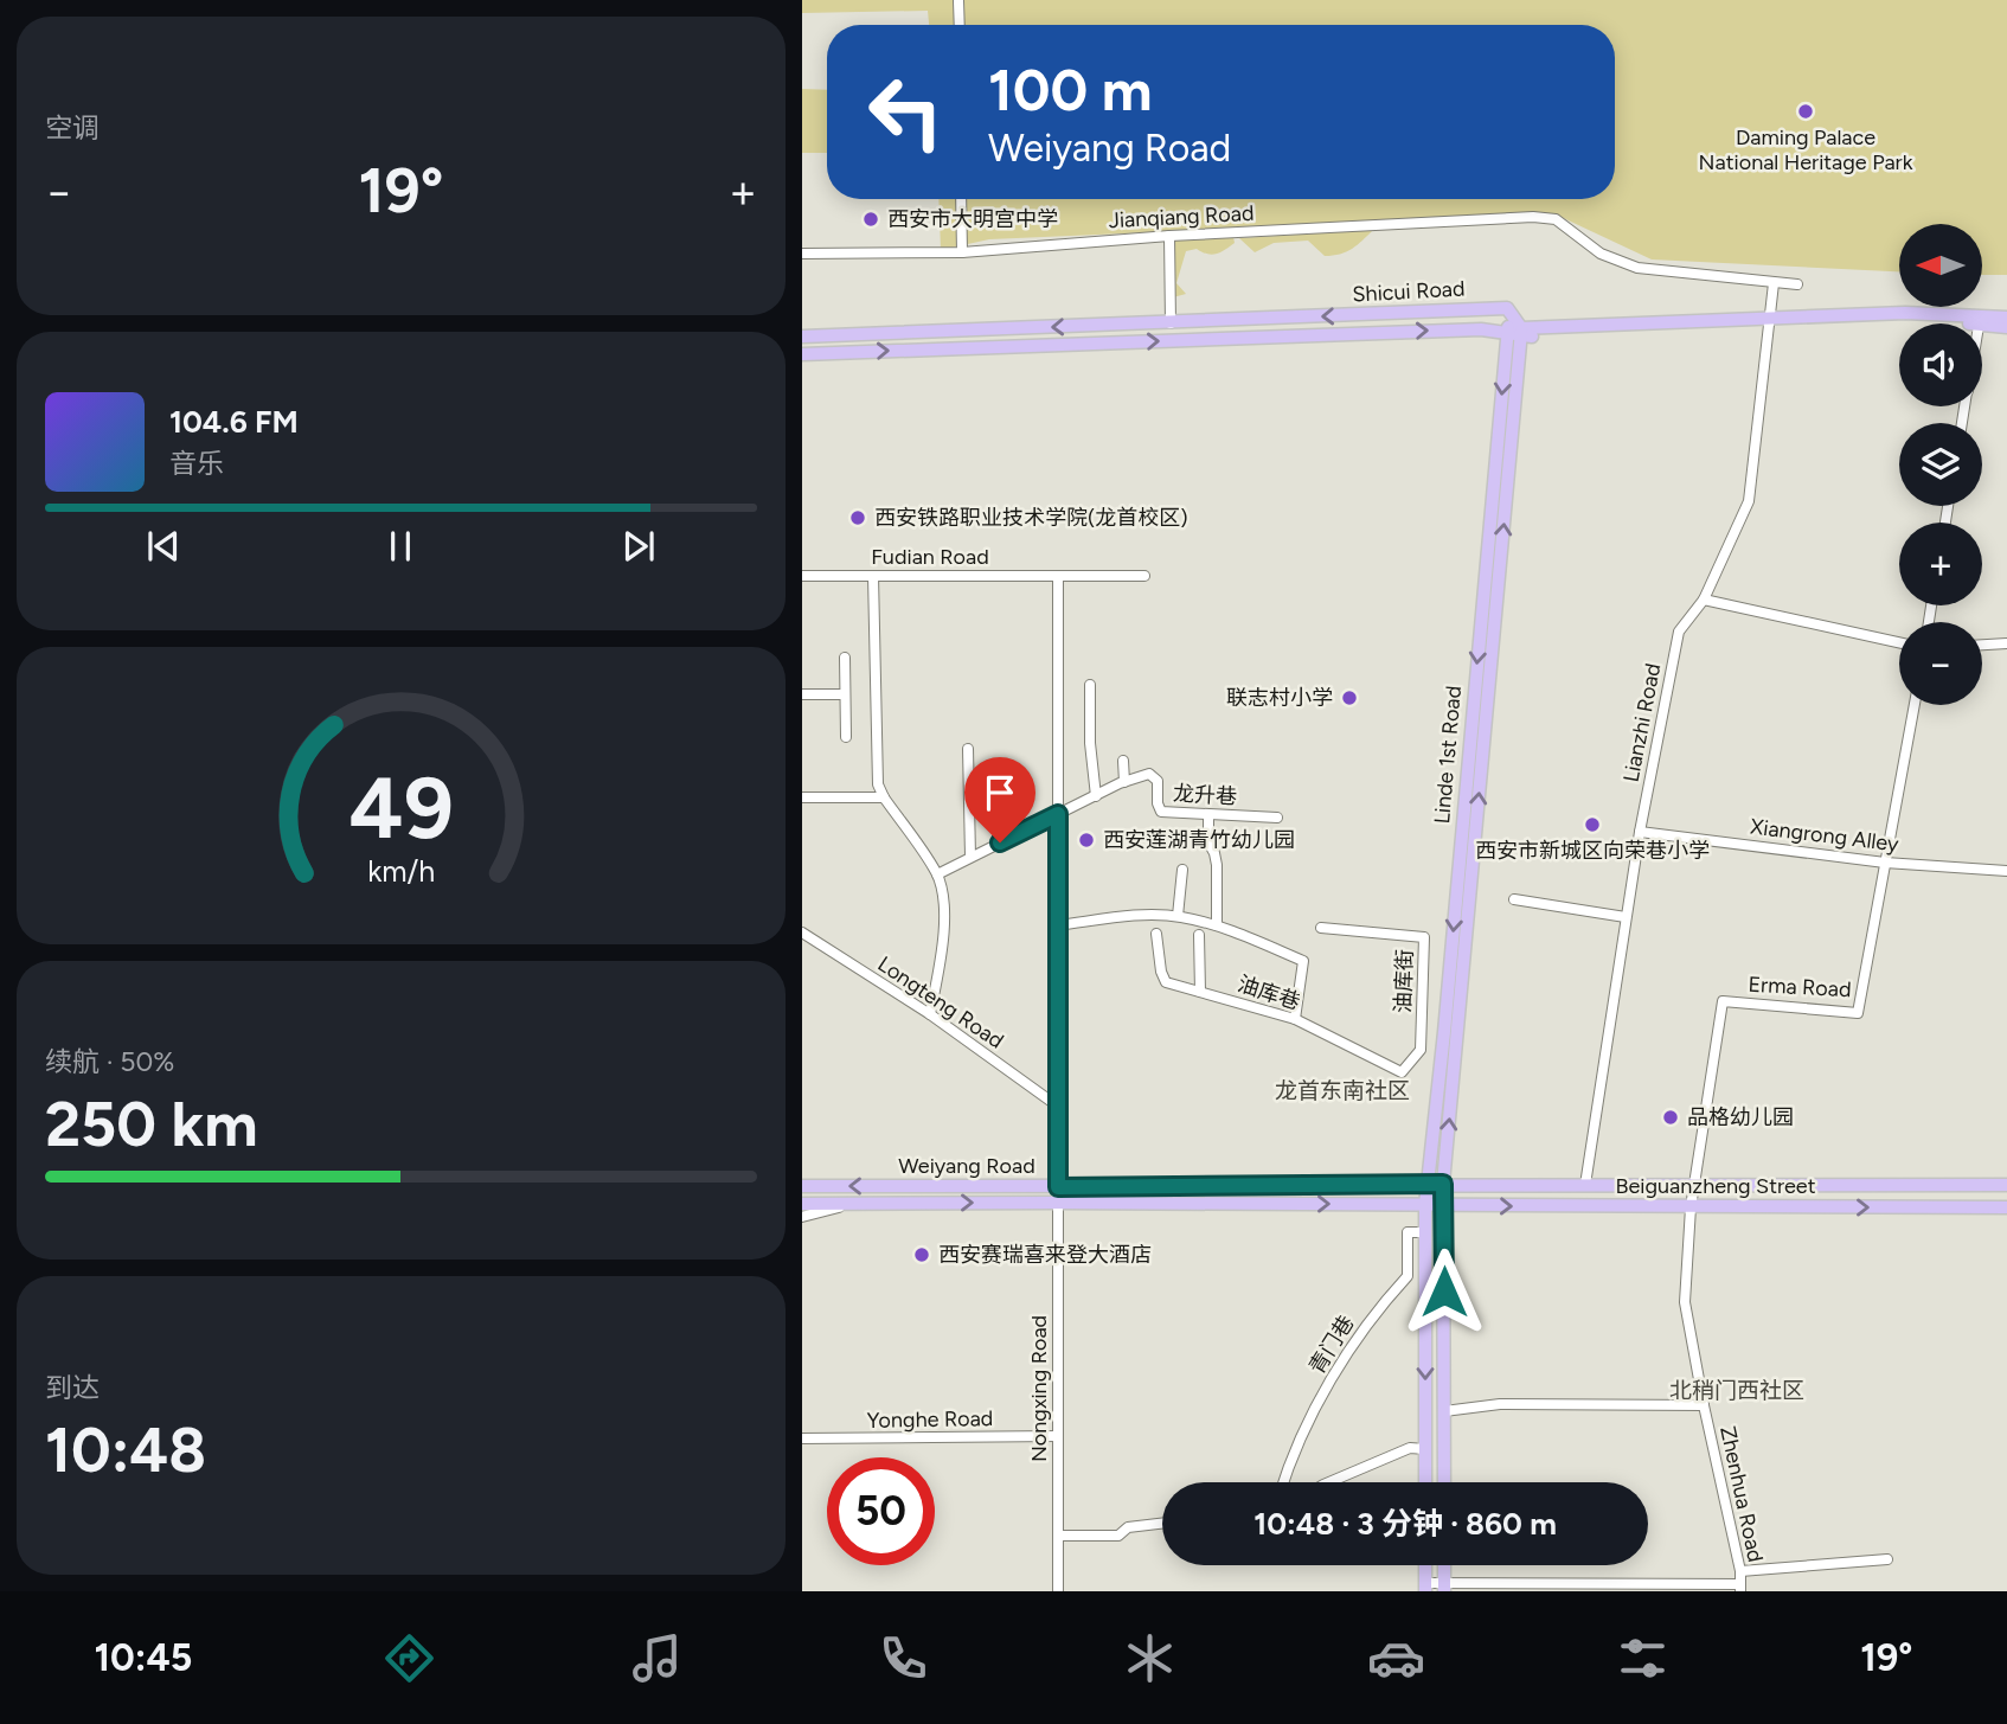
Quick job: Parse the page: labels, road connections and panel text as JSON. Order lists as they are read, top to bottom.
{
  "streets": {
    "main road": [
      "Shicui Road",
      "Linde 1st Road",
      "Weiyang Road",
      "Beiguanzheng Street"
    ],
    "street": [
      "Jianqiang Road",
      "Fudian Road",
      "Lianzhi Road",
      "龙升巷",
      "Xiangrong Alley",
      "油库街",
      "Erma Road",
      "油库巷",
      "Longteng Road",
      "青门巷",
      "Nongxing Road",
      "Yonghe Road",
      "Zhenhua Road"
    ]
  },
  "crossings": [
    ["Jianqiang Road", "Lianzhi Road"],
    ["Shicui Road", "Lianzhi Road"],
    ["Shicui Road", "Linde 1st Road"],
    ["Fudian Road", "Nongxing Road"],
    ["Lianzhi Road", "Xiangrong Alley"],
    ["Lianzhi Road", "Beiguanzheng Street"],
    ["Linde 1st Road", "Weiyang Road"],
    ["Linde 1st Road", "Beiguanzheng Street"],
    ["Linde 1st Road", "青门巷"],
    ["Xiangrong Alley", "Erma Road"],
    ["油库街", "油库巷"],
    ["Erma Road", "Beiguanzheng Street"],
    ["Erma Road", "Zhenhua Road"],
    ["Longteng Road", "Nongxing Road"],
    ["Weiyang Road", "Beiguanzheng Street"],
    ["Weiyang Road", "Nongxing Road"],
    ["Beiguanzheng Street", "Zhenhua Road"],
    ["Nongxing Road", "Yonghe Road"]
  ],
  "districts": ["龙首东南社区", "北稍门西社区"],
  "places": [
    "Daming Palace National Heritage Park",
    "西安市大明宫中学",
    "西安铁路职业技术学院(龙首校区)",
    "联志村小学",
    "西安市新城区向荣巷小学",
    "西安莲湖青竹幼儿园",
    "品格幼儿园",
    "西安赛瑞喜来登大酒店"
  ],
  "north": "left",
  "page": {
    "tile": [
      "空调",
      ["续航 · 50%", "250 km"],
      ["到达", "10:48"]
    ],
    "turn": ["100 m", "Weiyang Road"],
    "heat": ["−", "19°", "+"],
    "map_buttons": ["+", "−"],
    "song": ["104.6 FM", "音乐"],
    "limit": "50",
    "trip": "10:48 · 3 分钟 · 860 m",
    "tabs": ["10:45", "19°"],
    "gauge": ["49", "km/h"]
  }
}
